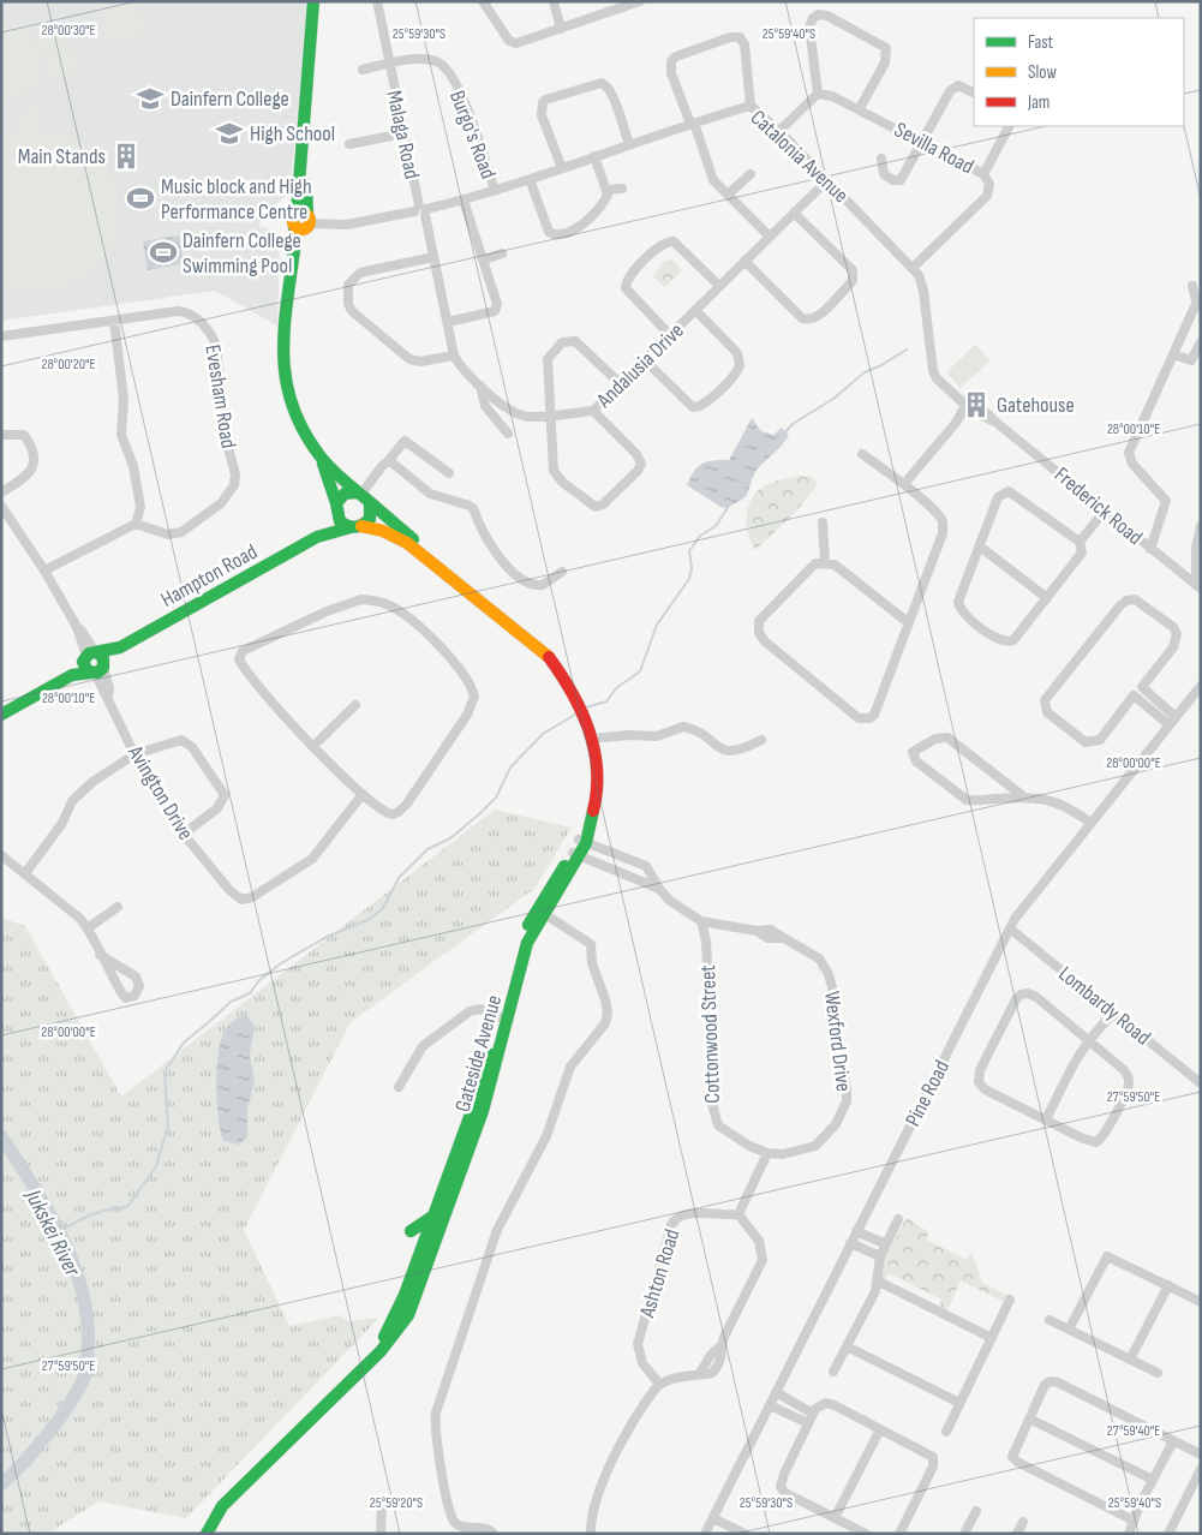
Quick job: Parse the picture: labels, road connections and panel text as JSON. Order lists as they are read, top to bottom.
{
  "streets": {
    "street": [
      "Malaga Road",
      "Burgo's Road",
      "Sevilla Road",
      "Catalonia Avenue",
      "Andalusia Drive",
      "Evesham Road",
      "Frederick Road",
      "Hampton Road",
      "Avington Drive",
      "Lombardy Road",
      "Cottonwood Street",
      "Wexford Drive",
      "Gateside Avenue",
      "Pine Road",
      "Ashton Road"
    ]
  },
  "crossings": [
    ["Malaga Road", "Burgo's Road"],
    ["Malaga Road", "Catalonia Avenue"],
    ["Burgo's Road", "Catalonia Avenue"],
    ["Sevilla Road", "Catalonia Avenue"],
    ["Catalonia Avenue", "Andalusia Drive"],
    ["Catalonia Avenue", "Frederick Road"],
    ["Hampton Road", "Avington Drive"],
    ["Hampton Road", "Gateside Avenue"],
    ["Lombardy Road", "Pine Road"],
    ["Cottonwood Street", "Wexford Drive"],
    ["Wexford Drive", "Gateside Avenue"]
  ],
  "water": ["Jukskei River"],
  "places": {
    "school or university": ["Dainfern College", "High School"],
    "building": ["Main Stands", "Gatehouse"],
    "sports": ["Music block and High Performance Centre", "Dainfern College Swimming Pool"]
  },
  "legend": ["Fast", "Slow", "Jam"],
  "coordinates": [
    "28°00'30\"E",
    "25°59'30\"S",
    "25°59'40\"S",
    "28°00'20\"E",
    "28°00'10\"E",
    "28°00'00\"E",
    "27°59'50\"E",
    "27°59'40\"E",
    "25°59'20\"S"
  ]
}
